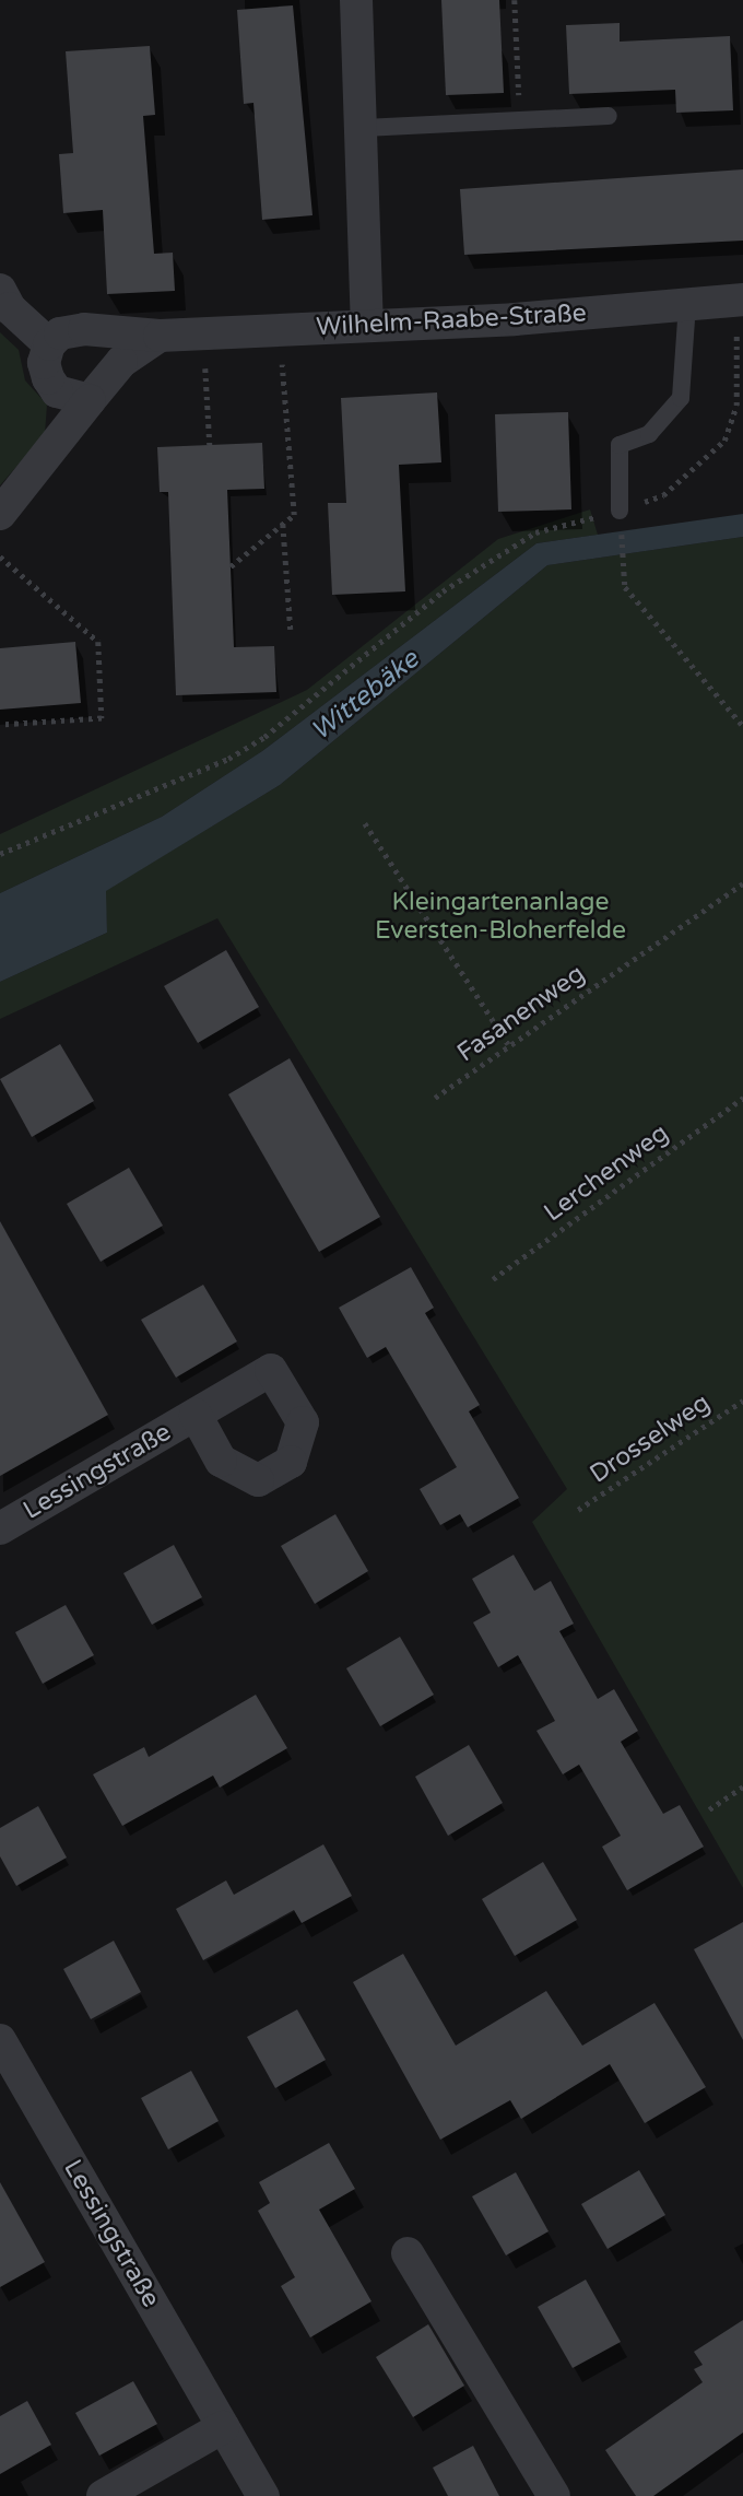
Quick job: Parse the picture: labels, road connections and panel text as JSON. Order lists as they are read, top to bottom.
{
  "streets": {
    "street": ["Wilhelm-Raabe-Straße", "Lessingstraße"],
    "path": ["Fasanenweg", "Lerchenweg", "Drosselweg"]
  },
  "water": ["Wittebäke"],
  "parks": ["Kleingartenanlage Eversten-Bloherfelde"]
}
